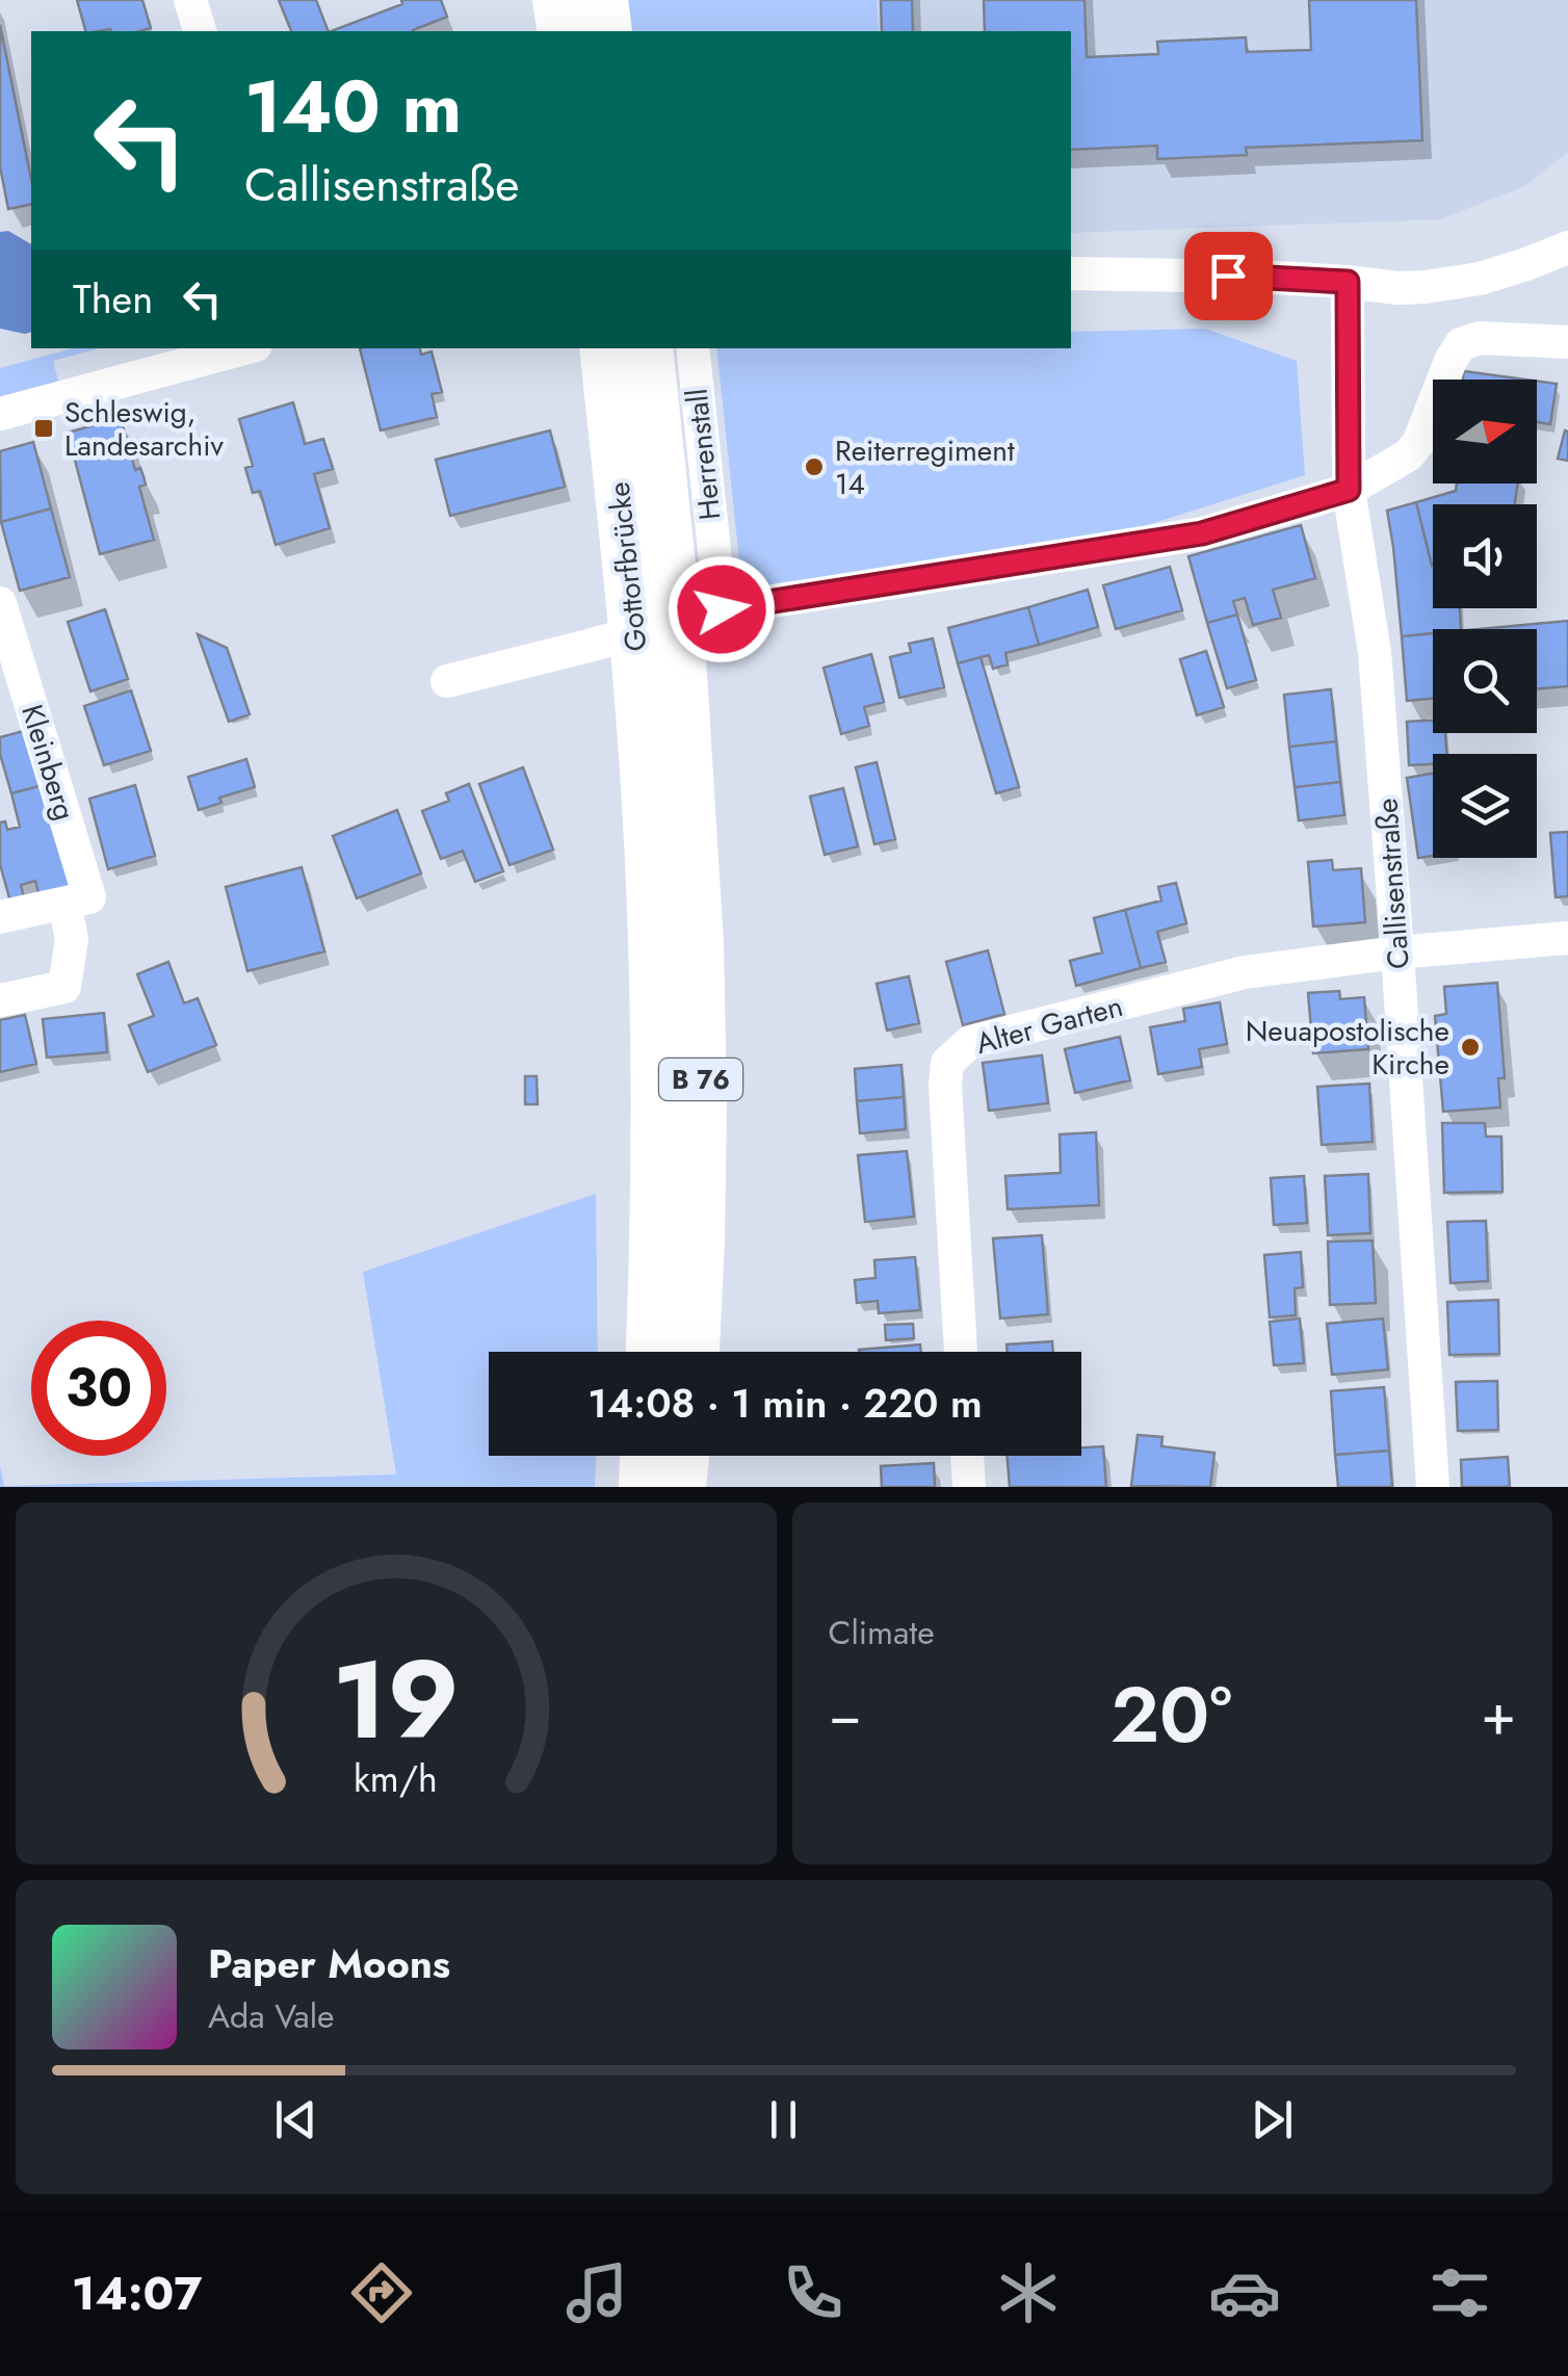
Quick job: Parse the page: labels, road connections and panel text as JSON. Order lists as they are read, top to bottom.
{
  "streets": {
    "highway": ["Gottorfbrücke", "B 76"],
    "street": [
      "Herrenstall",
      "Kleinberg",
      "Callisenstraße",
      "Alter Garten"
    ]
  },
  "crossings": [
    ["Gottorfbrücke", "B 76"],
    ["Callisenstraße", "Alter Garten"]
  ],
  "places": {
    "transit": ["Schleswig, Landesarchiv"],
    "other": ["Reiterregiment 14", "Neuapostolische Kirche"]
  },
  "north": "right",
  "page": {
    "turn": ["140 m", "Callisenstraße"],
    "then": "Then",
    "limit": "30",
    "trip": "14:08 · 1 min · 220 m",
    "tile": "Climate",
    "heat": ["−", "20°", "+"],
    "song": ["Paper Moons", "Ada Vale"],
    "tabs": "14:07",
    "gauge": ["19", "km/h"]
  }
}
